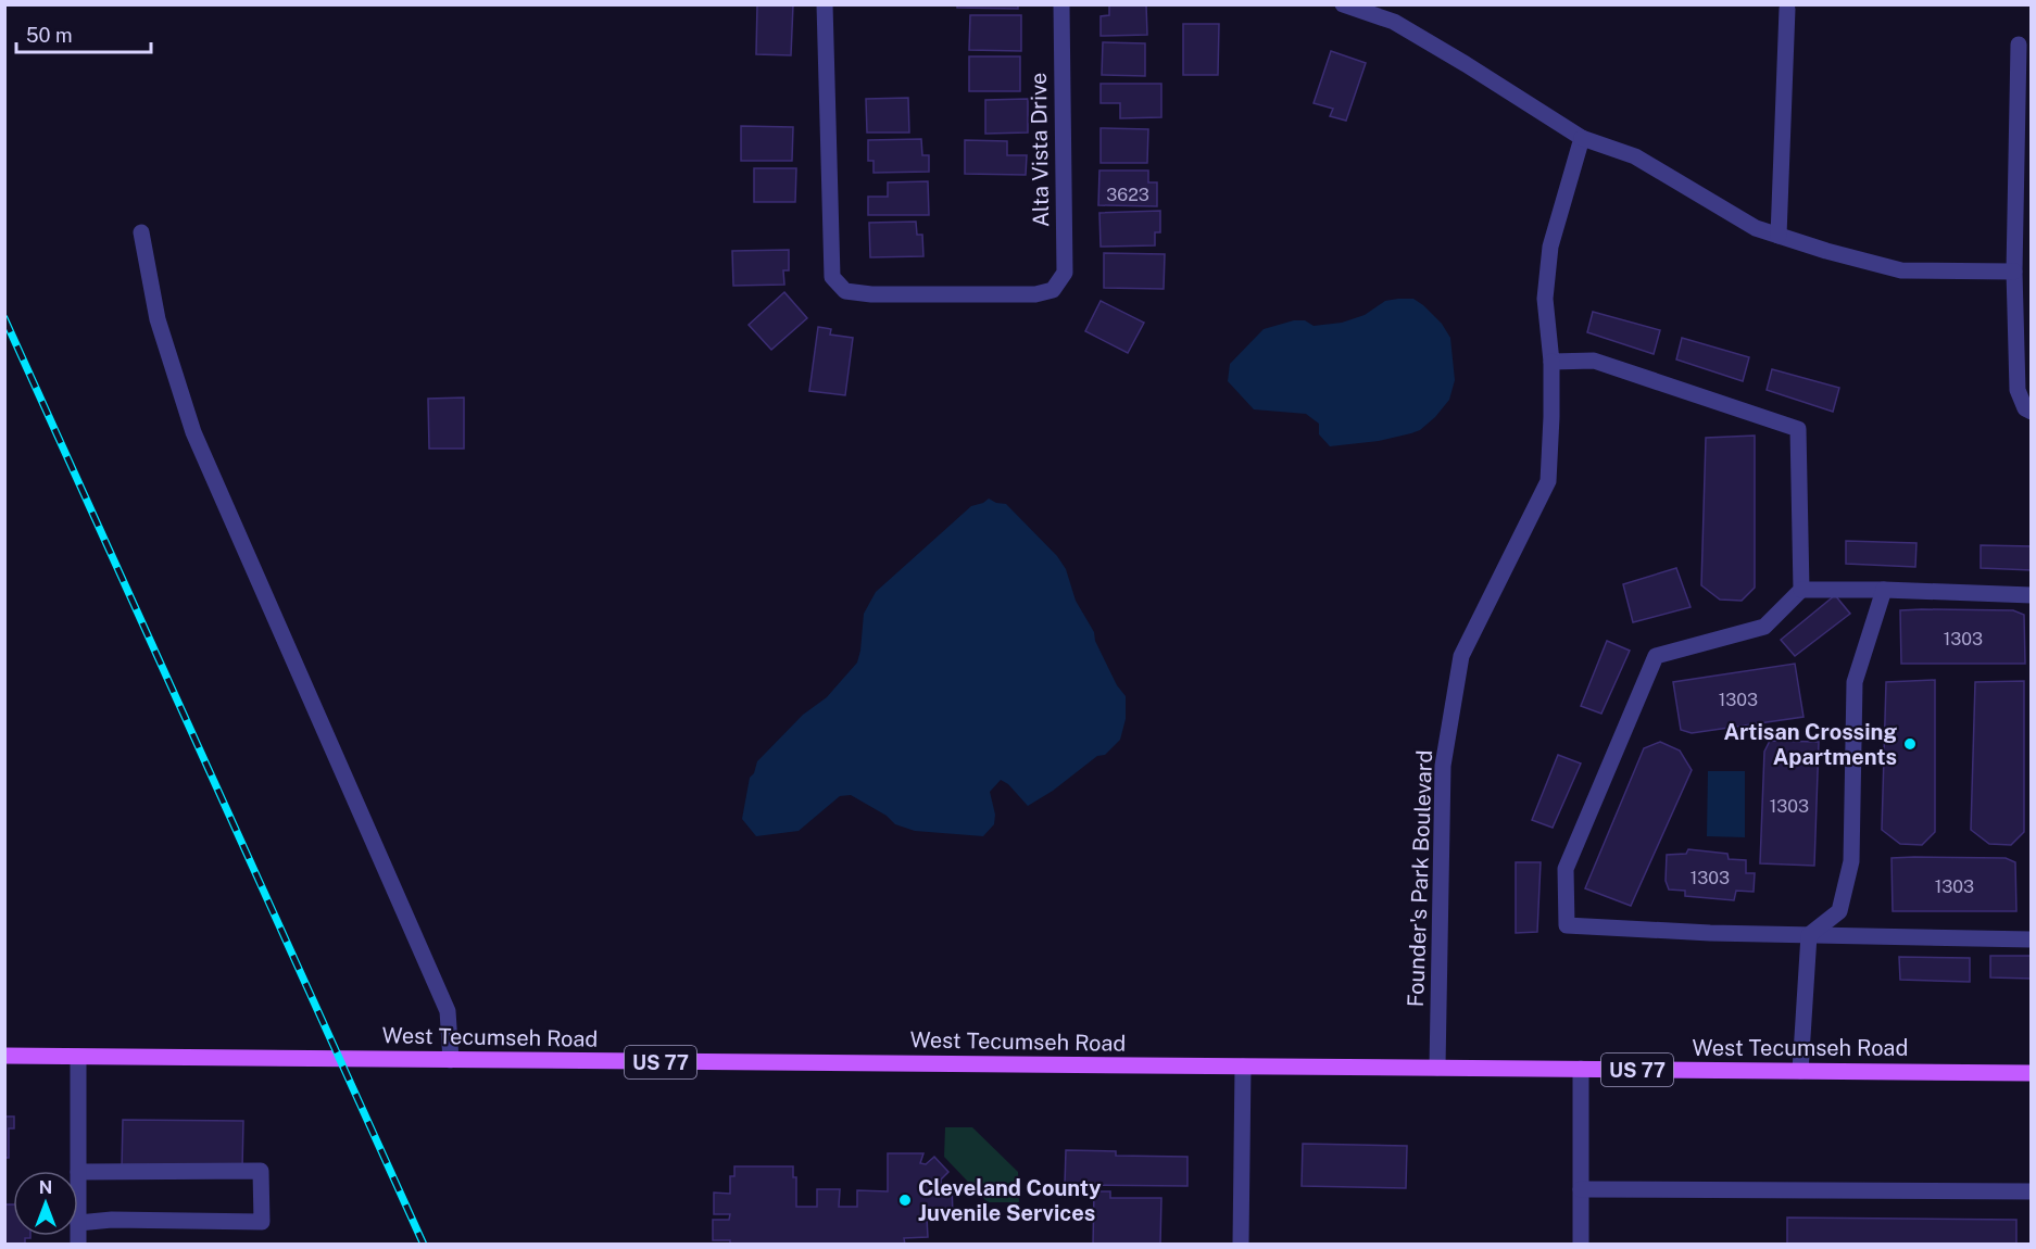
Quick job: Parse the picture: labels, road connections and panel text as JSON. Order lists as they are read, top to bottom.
{
  "streets": {
    "main road": ["West Tecumseh Road", "US 77"],
    "street": ["Alta Vista Drive", "Founder's Park Boulevard"]
  },
  "crossings": [
    ["Founder's Park Boulevard", "West Tecumseh Road"]
  ],
  "places": ["Artisan Crossing Apartments", "Cleveland County Juvenile Services"],
  "house_numbers": [
    "3623",
    "1303",
    "1303",
    "1303",
    "1303",
    "1303"
  ],
  "scale_bar": "50 m",
  "north": "top"
}
